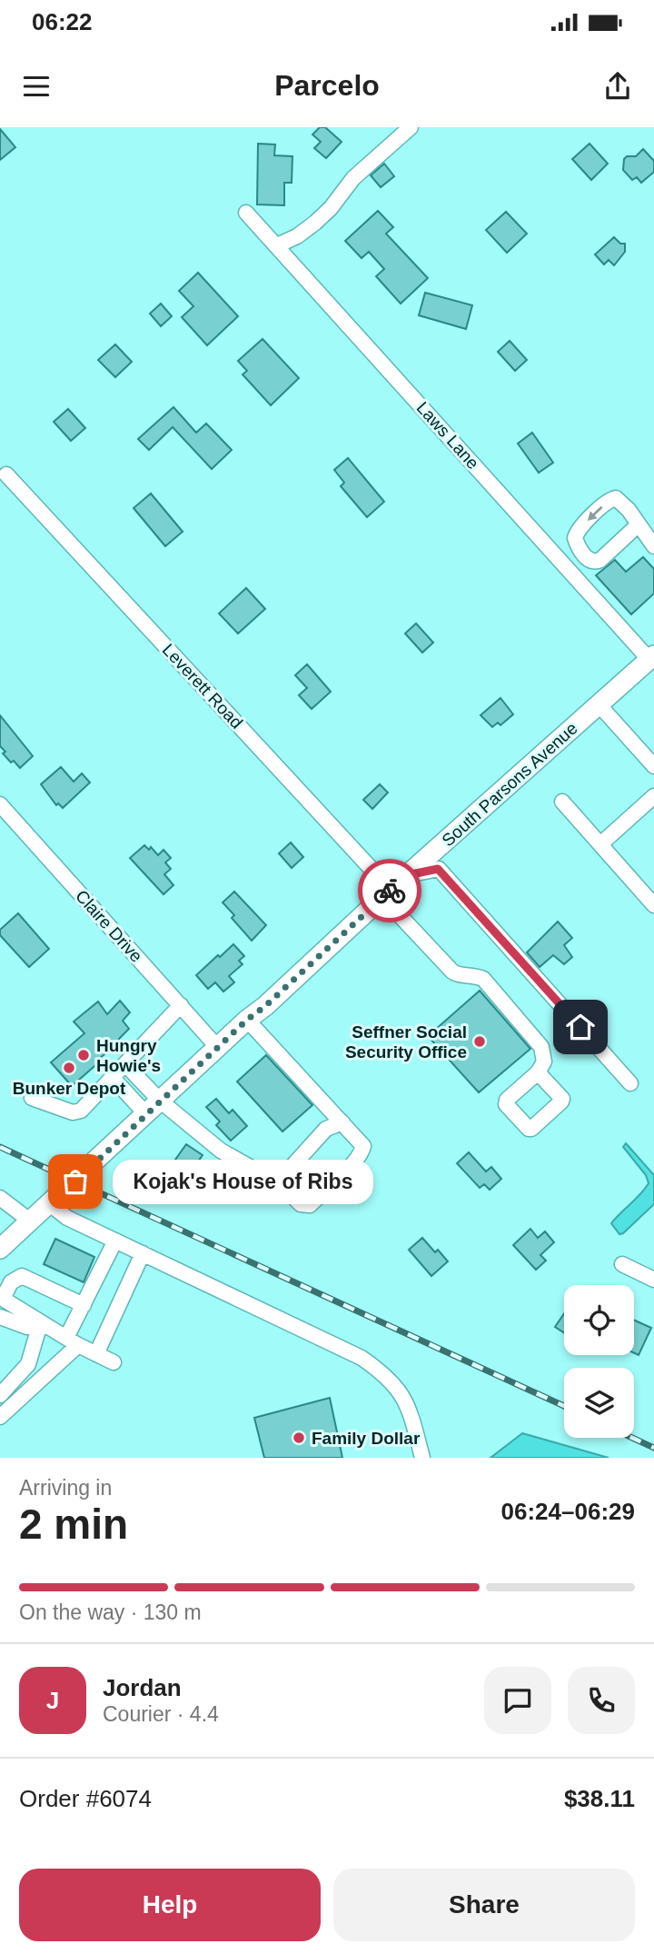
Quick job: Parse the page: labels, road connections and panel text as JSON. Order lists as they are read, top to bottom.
{
  "streets": {
    "main road": ["South Parsons Avenue"],
    "street": ["Laws Lane", "Leverett Road", "Claire Drive"]
  },
  "crossings": [
    ["Laws Lane", "South Parsons Avenue"],
    ["Leverett Road", "South Parsons Avenue"],
    ["South Parsons Avenue", "Claire Drive"]
  ],
  "places": [
    "Seffner Social Security Office",
    "Hungry Howie's",
    "Bunker Depot",
    "Kojak's House of Ribs",
    "Family Dollar"
  ],
  "page": {
    "status": "06:22",
    "header": "Parcelo",
    "bubble": "Kojak's House of Ribs",
    "heading": ["2 min", "Arriving in", "06:24–06:29"],
    "panel": [
      "Jordan",
      "Courier · 4.4",
      "Order #6074",
      "$38.11"
    ],
    "bar": "On the way · 130 m",
    "round": "J",
    "buttons": ["Help", "Share"]
  }
}
